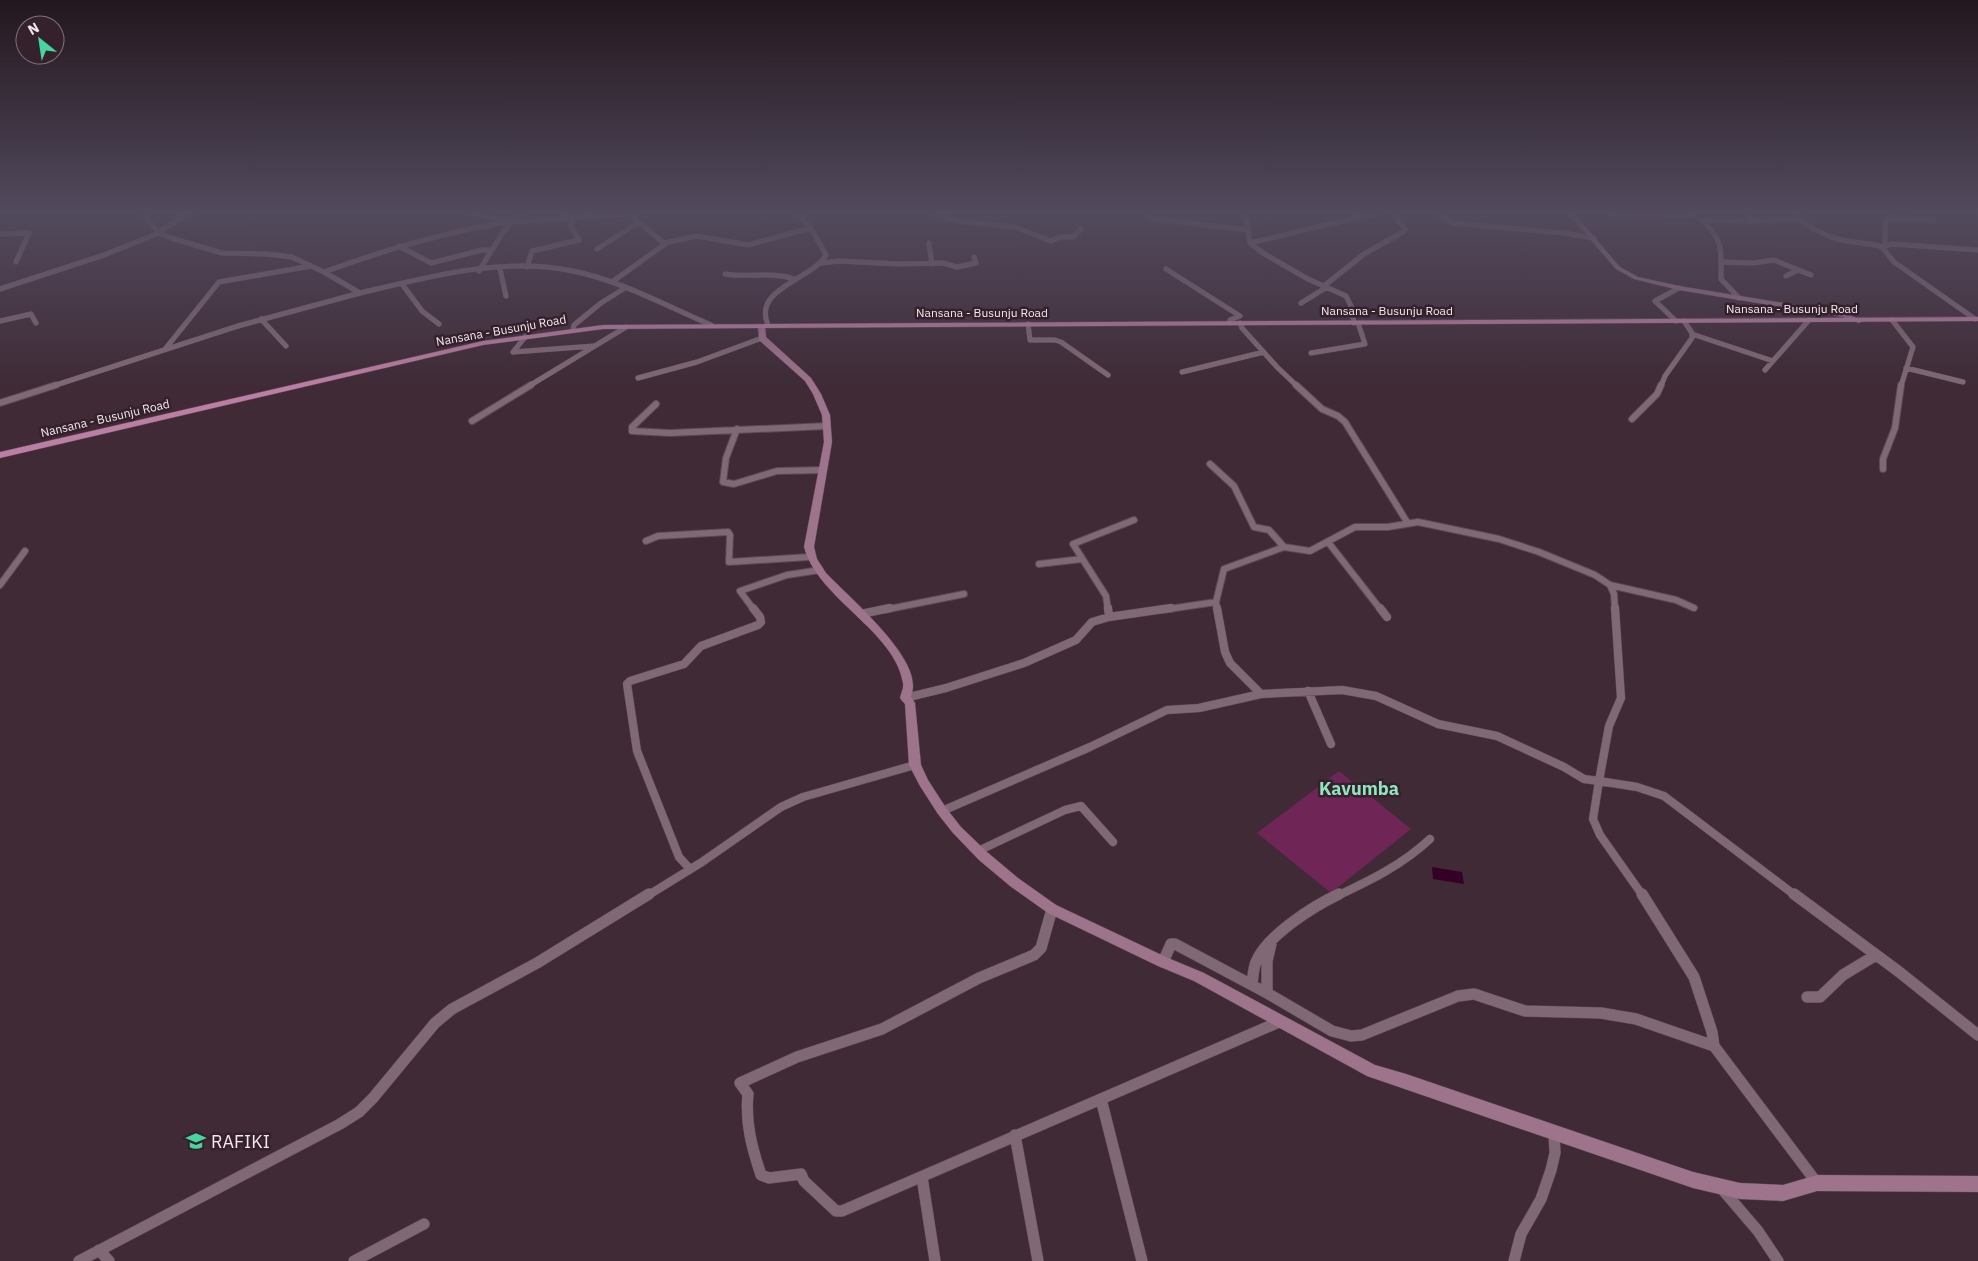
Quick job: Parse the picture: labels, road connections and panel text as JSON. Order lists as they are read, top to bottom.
{
  "streets": {
    "main road": ["Nansana - Busunju Road"]
  },
  "districts": ["Kavumba"],
  "places": {
    "school or university": ["RAFIKI"]
  },
  "north": "top left"
}
